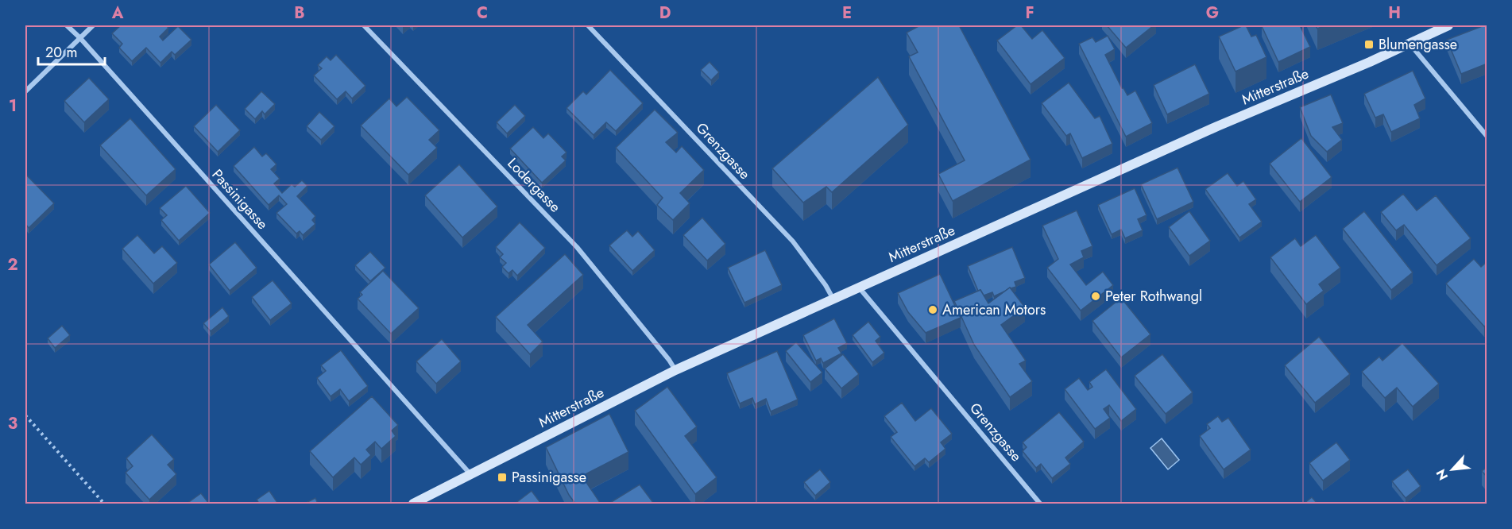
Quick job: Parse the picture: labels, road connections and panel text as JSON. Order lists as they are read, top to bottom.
{
  "streets": {
    "main road": ["Mitterstraße"],
    "street": ["Grenzgasse", "Lodergasse", "Passinigasse"]
  },
  "crossings": [
    ["Mitterstraße", "Grenzgasse"],
    ["Mitterstraße", "Lodergasse"],
    ["Mitterstraße", "Passinigasse"]
  ],
  "places": {
    "transit": ["Blumengasse", "Passinigasse"],
    "other": ["Peter Rothwangl", "American Motors"]
  },
  "scale_bar": "20 m",
  "north": "bottom left",
  "grid": {
    "columns": [
      "A",
      "B",
      "C",
      "D",
      "E",
      "F",
      "G",
      "H"
    ],
    "rows": ["1", "2", "3"]
  }
}
